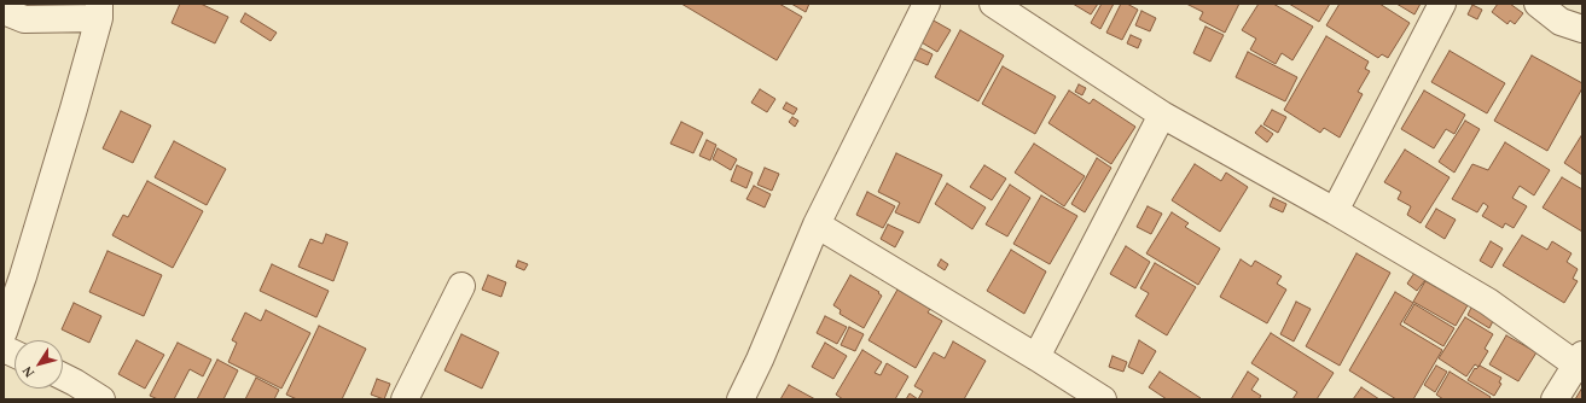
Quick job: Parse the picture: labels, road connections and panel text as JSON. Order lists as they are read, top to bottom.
{
  "north": "bottom left"
}
